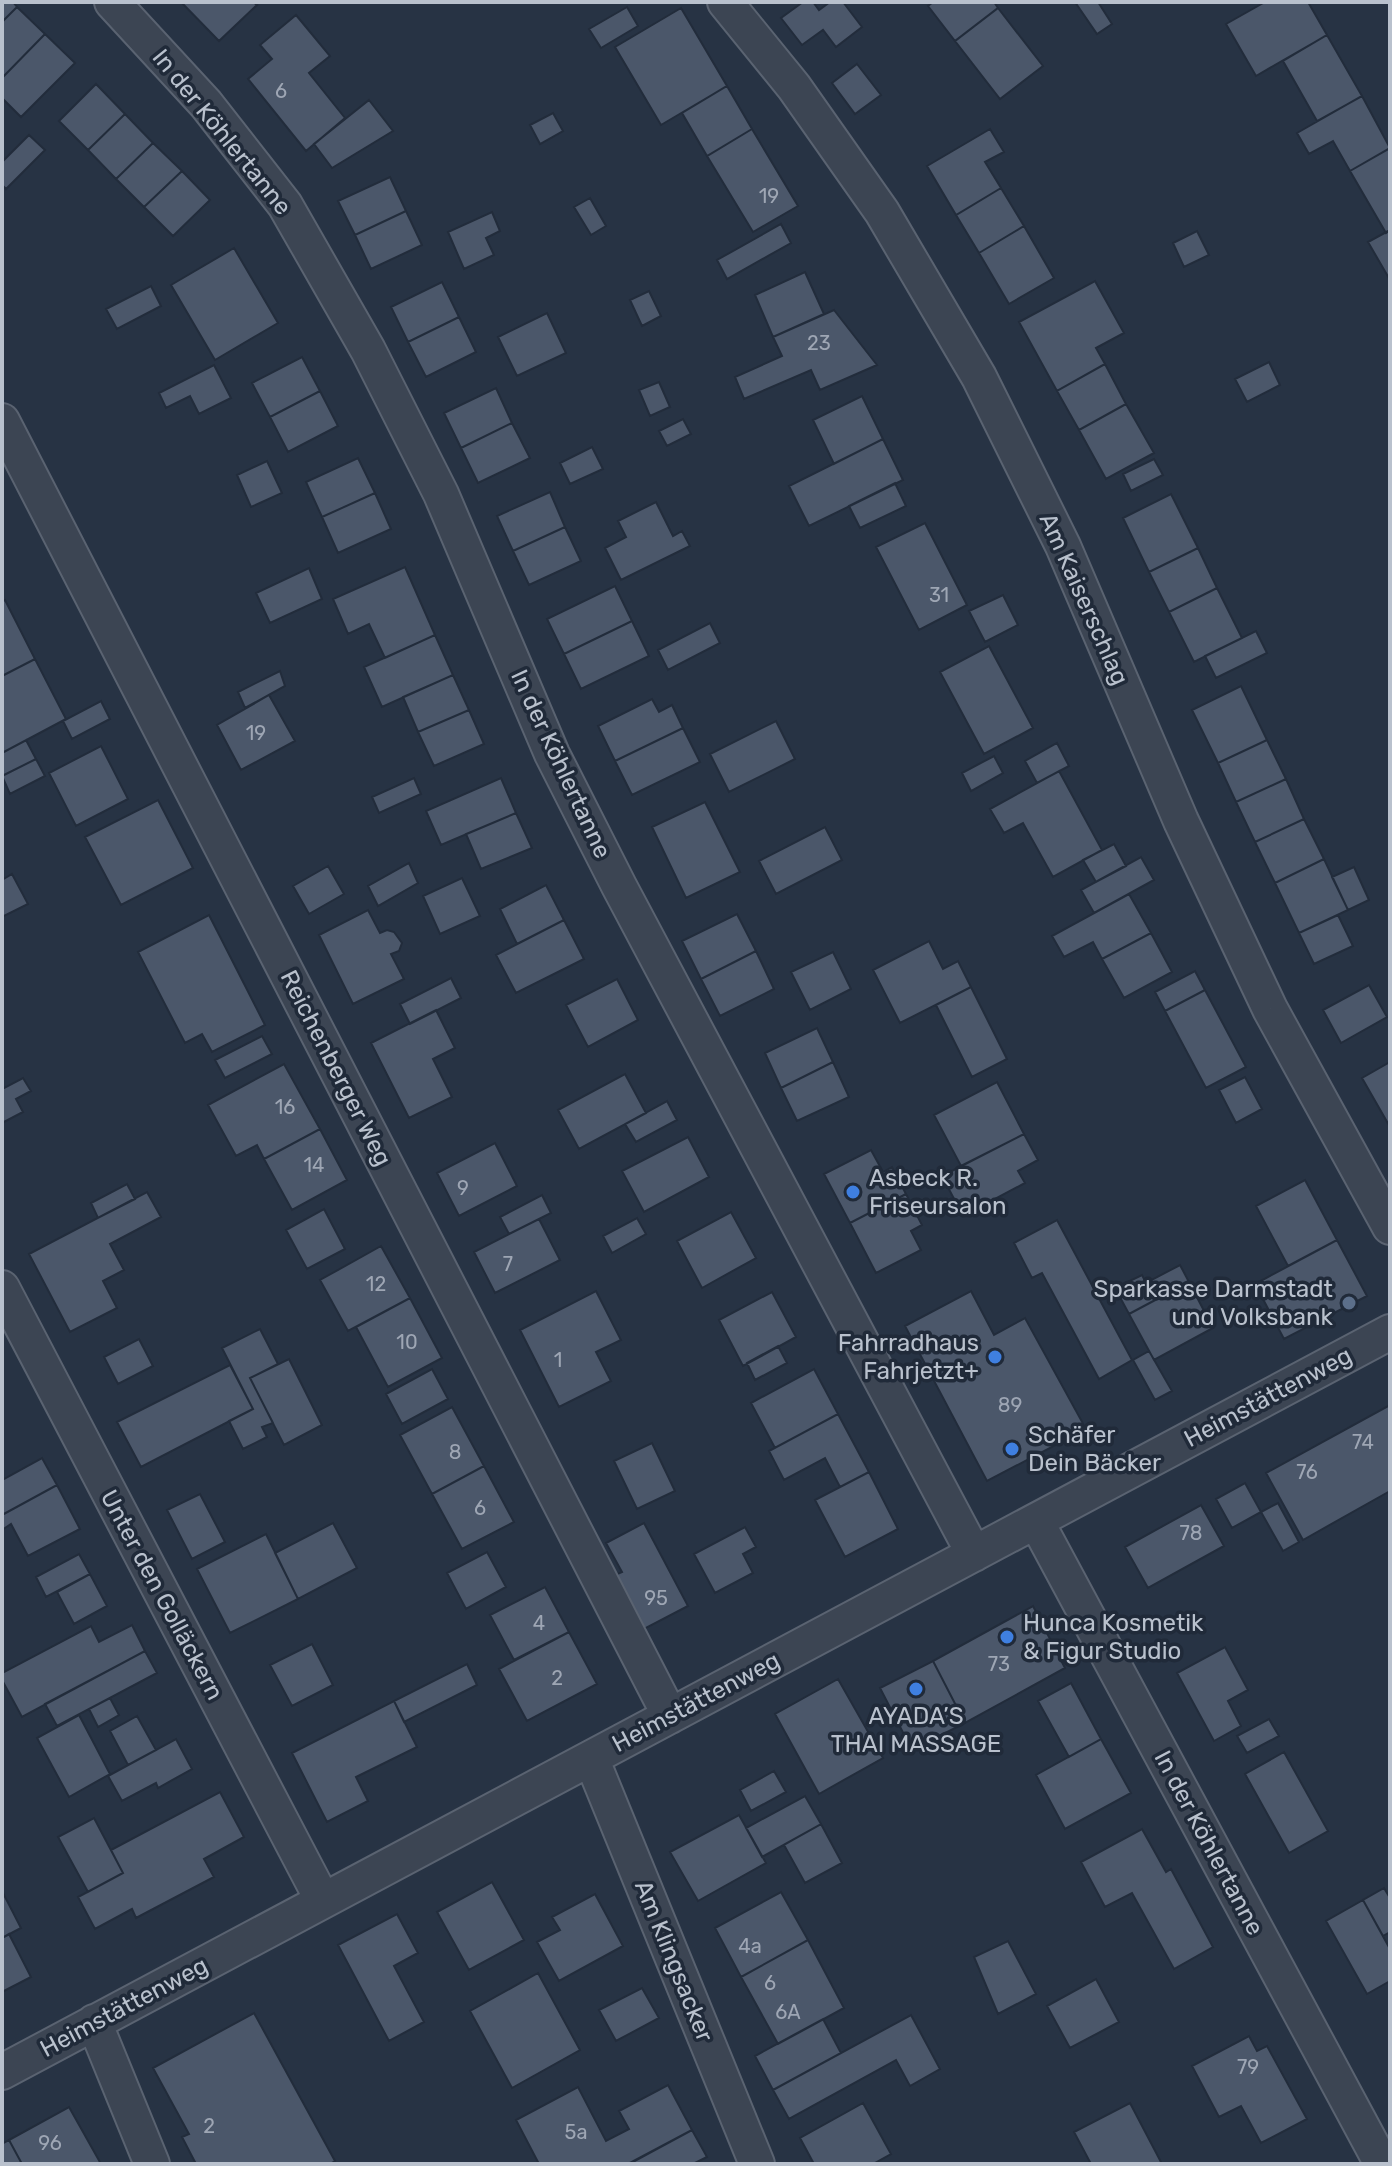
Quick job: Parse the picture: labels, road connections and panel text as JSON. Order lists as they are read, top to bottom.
{
  "streets": {
    "street": [
      "In der Köhlertanne",
      "Am Kaiserschlag",
      "Reichenberger Weg",
      "Heimstättenweg",
      "Unter den Golläckern",
      "Am Klingsacker"
    ]
  },
  "crossings": [
    ["In der Köhlertanne", "Heimstättenweg"],
    ["Reichenberger Weg", "Heimstättenweg"],
    ["Heimstättenweg", "Unter den Golläckern"],
    ["Heimstättenweg", "Am Klingsacker"]
  ],
  "places": [
    "Asbeck R. Friseursalon",
    "Sparkasse Darmstadt und Volksbank",
    "Fahrradhaus Fahrjetzt+",
    "Schäfer Dein Bäcker",
    "Hunca Kosmetik & Figur Studio",
    "AYADA’S THAI MASSAGE"
  ],
  "house_numbers": [
    "6",
    "19",
    "23",
    "31",
    "19",
    "16",
    "14",
    "9",
    "7",
    "12",
    "10",
    "1",
    "89",
    "74",
    "8",
    "76",
    "6",
    "78",
    "95",
    "4",
    "73",
    "2",
    "4a",
    "6",
    "6A",
    "79",
    "2",
    "5a",
    "96"
  ]
}
